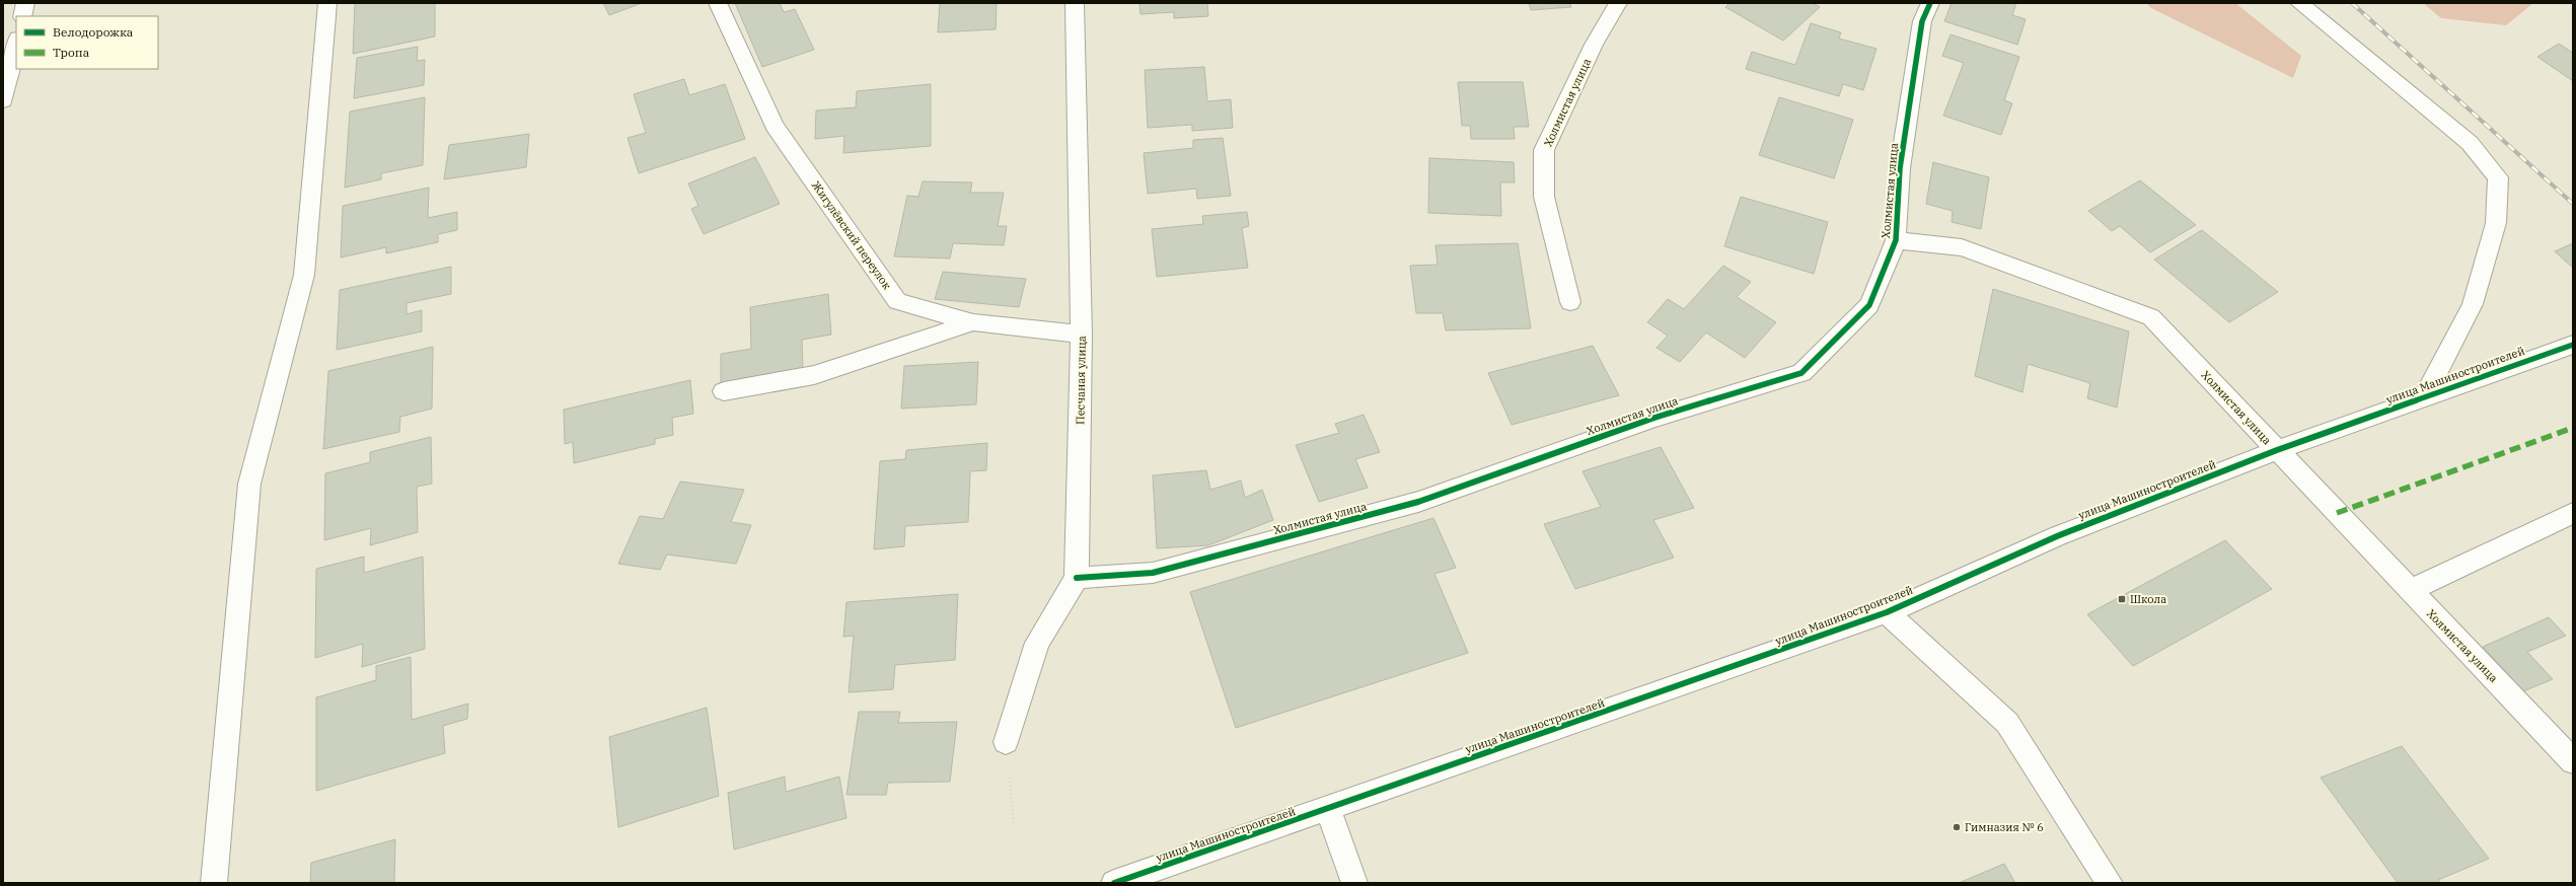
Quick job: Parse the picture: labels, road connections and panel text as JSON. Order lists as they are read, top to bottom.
{
  "streets": {
    "street": [
      "Холмистая улица",
      "Жигулёвский переулок",
      "улица Машиностроителей",
      "Песчаная улица"
    ]
  },
  "crossings": [
    ["Холмистая улица", "улица Машиностроителей"],
    ["Холмистая улица", "Песчаная улица"],
    ["Жигулёвский переулок", "Песчаная улица"]
  ],
  "places": {
    "transit": ["Школа"],
    "other": ["Гимназия № 6"]
  },
  "legend": ["Велодорожка", "Тропа"]
}
